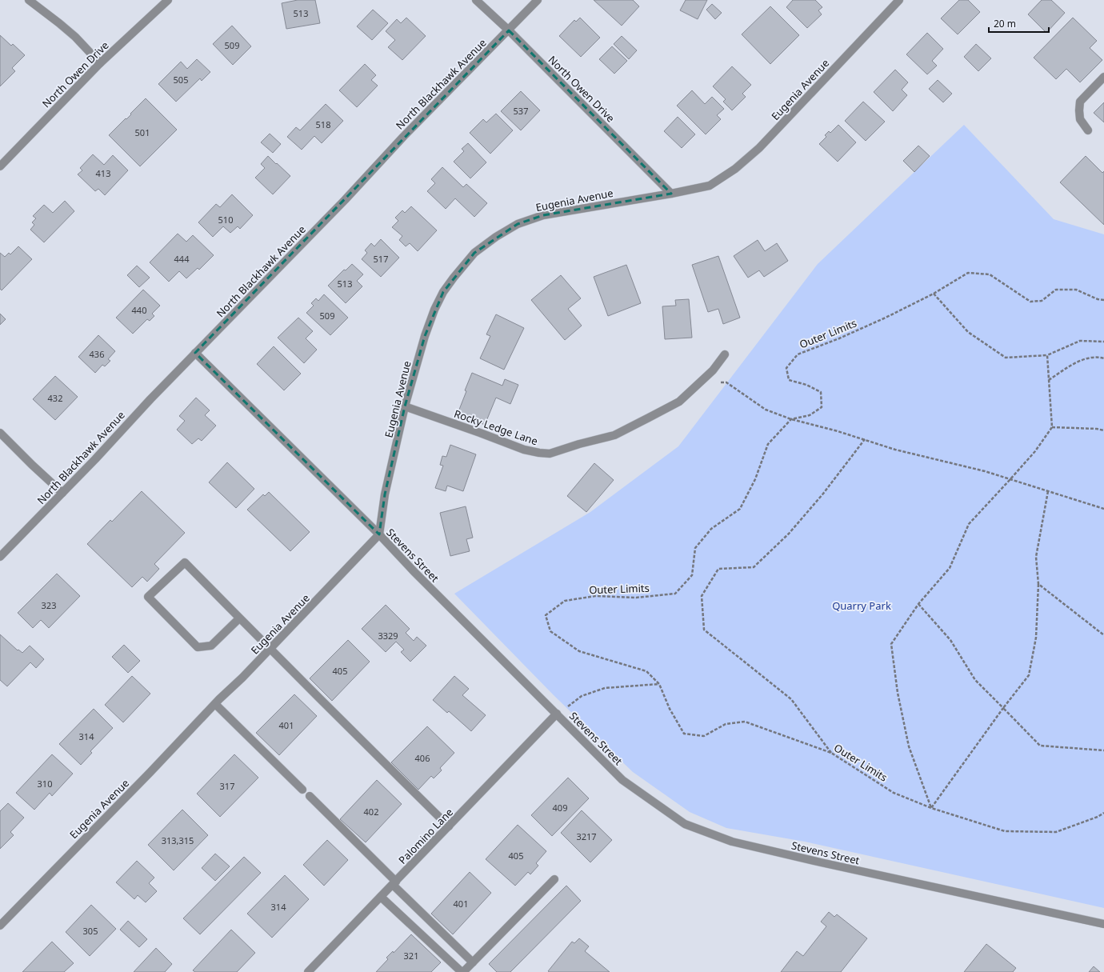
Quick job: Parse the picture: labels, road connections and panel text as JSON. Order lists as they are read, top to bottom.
{
  "streets": {
    "street": [
      "North Owen Drive",
      "North Blackhawk Avenue",
      "Eugenia Avenue",
      "Rocky Ledge Lane",
      "Stevens Street",
      "Palomino Lane"
    ],
    "path": ["Outer Limits"]
  },
  "crossings": [
    ["North Owen Drive", "North Blackhawk Avenue"],
    ["North Owen Drive", "Eugenia Avenue"],
    ["North Blackhawk Avenue", "Stevens Street"],
    ["Eugenia Avenue", "Rocky Ledge Lane"],
    ["Eugenia Avenue", "Stevens Street"],
    ["Stevens Street", "Palomino Lane"]
  ],
  "parks": ["Quarry Park"],
  "house_numbers": [
    "513",
    "509",
    "505",
    "537",
    "518",
    "501",
    "413",
    "510",
    "444",
    "517",
    "513",
    "440",
    "509",
    "436",
    "432",
    "323",
    "3329",
    "405",
    "401",
    "314",
    "406",
    "310",
    "317",
    "409",
    "402",
    "3217",
    "313,315",
    "405",
    "401",
    "314",
    "305",
    "321"
  ],
  "scale_bar": "20 m"
}
